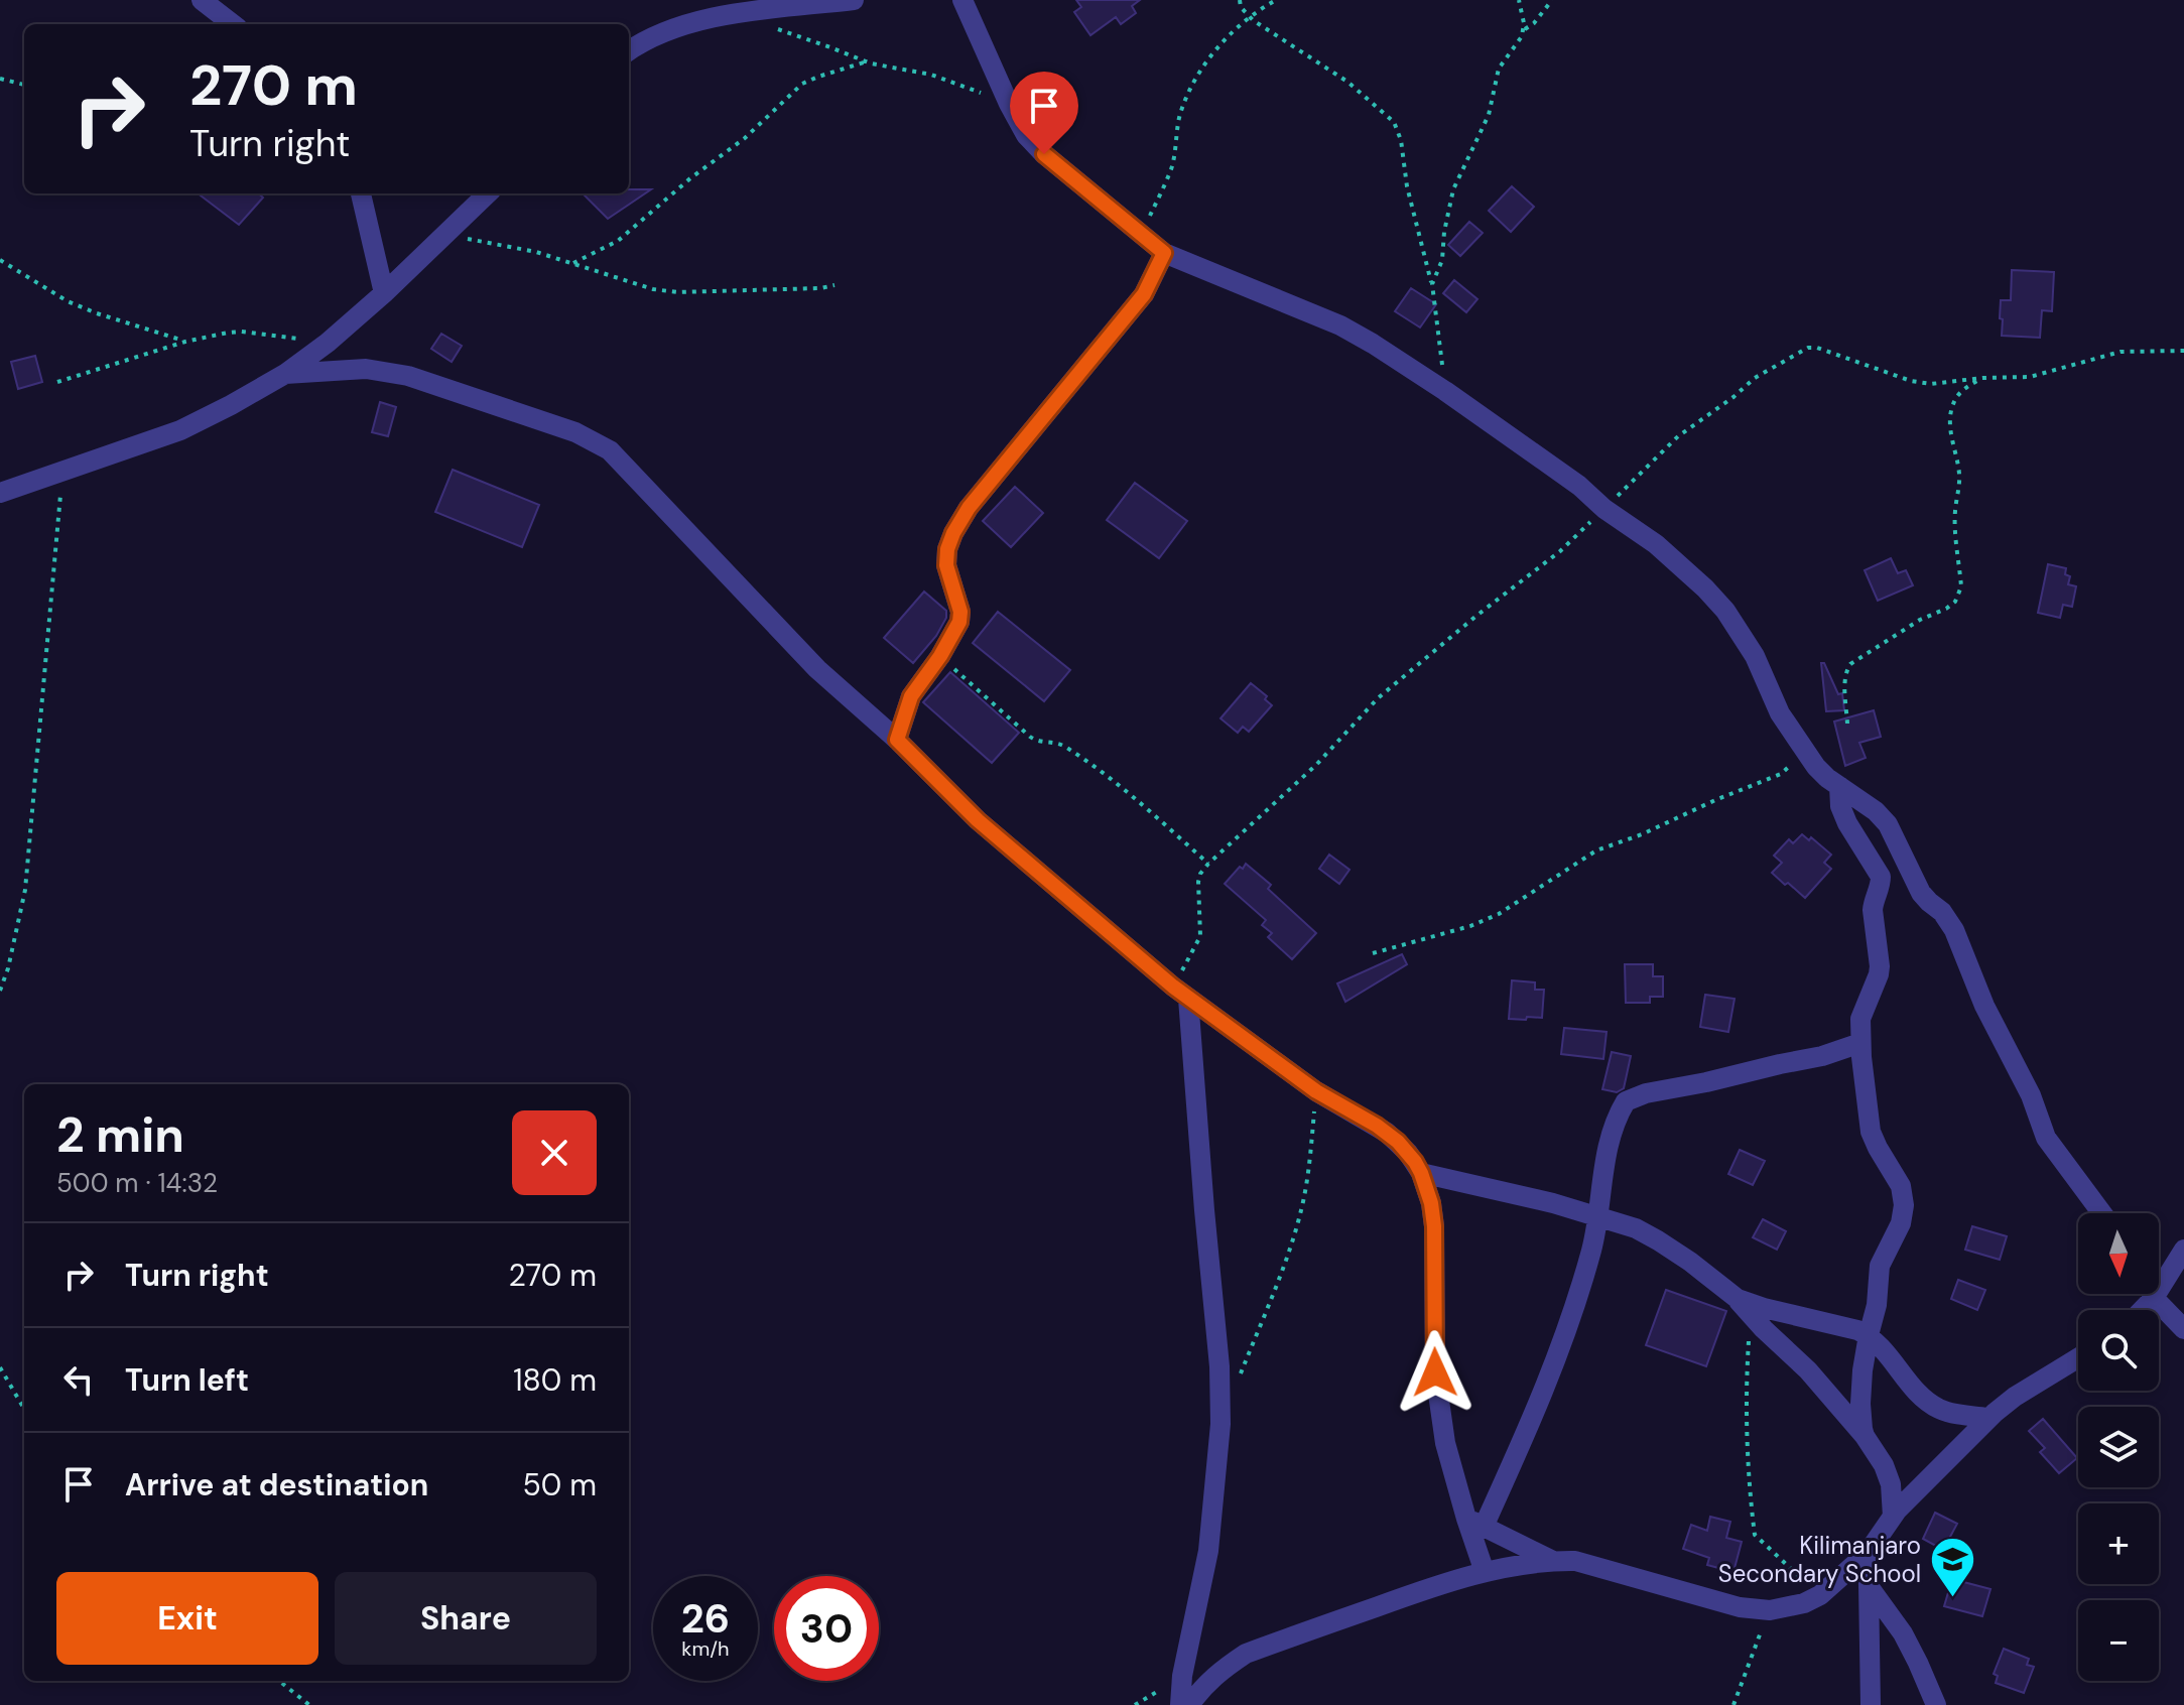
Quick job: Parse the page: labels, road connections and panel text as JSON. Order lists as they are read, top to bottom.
{
  "places": {
    "school or university": ["Kilimanjaro Secondary School"]
  },
  "north": "bottom",
  "page": {
    "turn": ["270 m", "Turn right"],
    "heading": ["2 min", "500 m · 14:32"],
    "map_buttons": ["+", "−"],
    "list": [
      {
        "name": "Turn right",
        "value": "270 m"
      },
      {
        "name": "Turn left",
        "value": "180 m"
      },
      {
        "name": "Arrive at destination",
        "value": "50 m"
      }
    ],
    "buttons": ["Exit", "Share"],
    "speed": "26 km/h",
    "limit": "30"
  }
}
